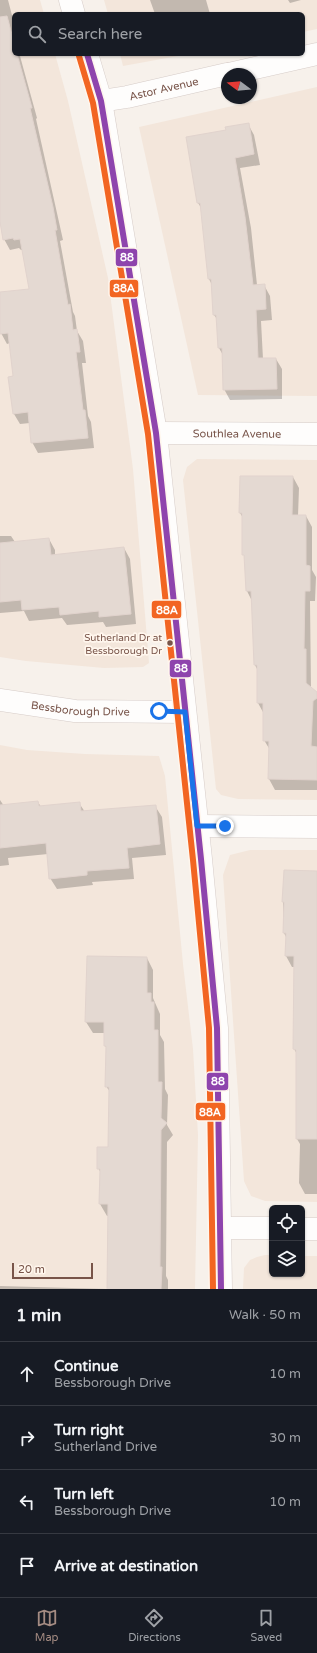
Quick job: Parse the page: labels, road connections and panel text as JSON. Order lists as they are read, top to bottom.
{
  "streets": {
    "street": ["Astor Avenue", "Southlea Avenue", "Bessborough Drive"]
  },
  "places": ["Sutherland Dr at Bessborough Dr"],
  "lines": ["transit line 88", "transit line 88A"],
  "scale_bar": "20 m",
  "north": "left",
  "page": {
    "search": "Search here",
    "scale": "20 m",
    "heading": ["1 min", "Walk · 50 m"],
    "list": [
      ["Continue", "Bessborough Drive", "10 m"],
      ["Turn right", "Sutherland Drive", "30 m"],
      ["Turn left", "Bessborough Drive", "10 m"],
      "Arrive at destination"
    ],
    "nav": ["Map", "Directions", "Saved"]
  }
}
